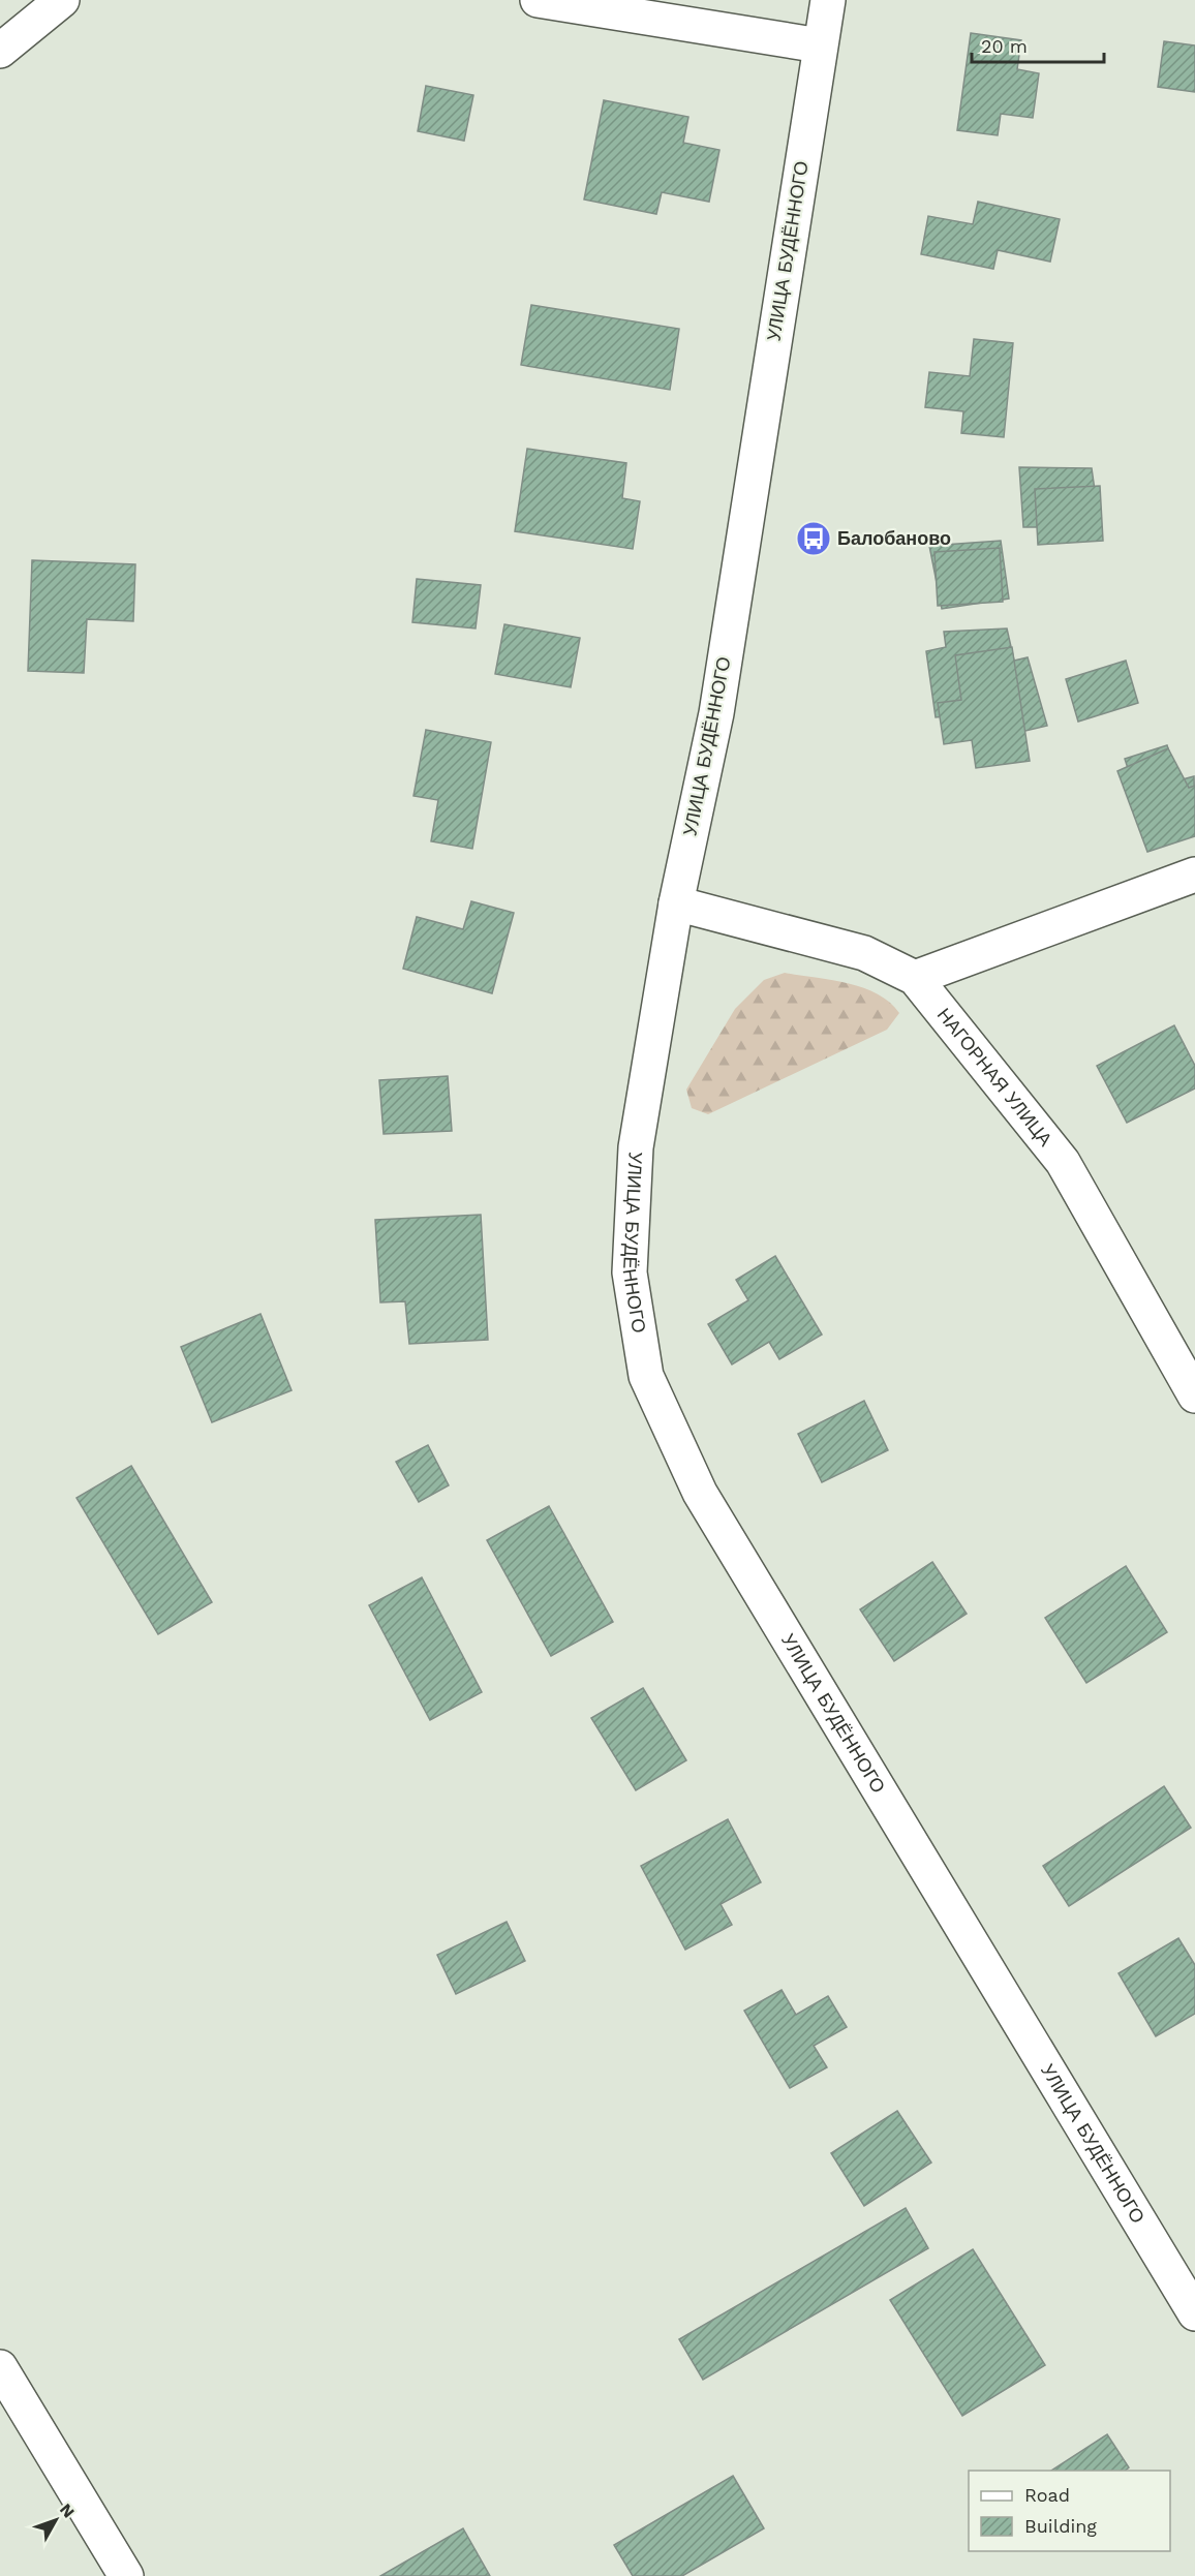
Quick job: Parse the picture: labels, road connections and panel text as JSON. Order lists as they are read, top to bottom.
{
  "streets": {
    "main road": ["УЛИЦА БУДЁННОГО", "НАГОРНАЯ УЛИЦА"]
  },
  "crossings": [
    ["УЛИЦА БУДЁННОГО", "НАГОРНАЯ УЛИЦА"]
  ],
  "places": {
    "bus stop": ["Балобаново"]
  },
  "legend": ["Road", "Building"],
  "scale_bar": "20 m",
  "north": "top right"
}
